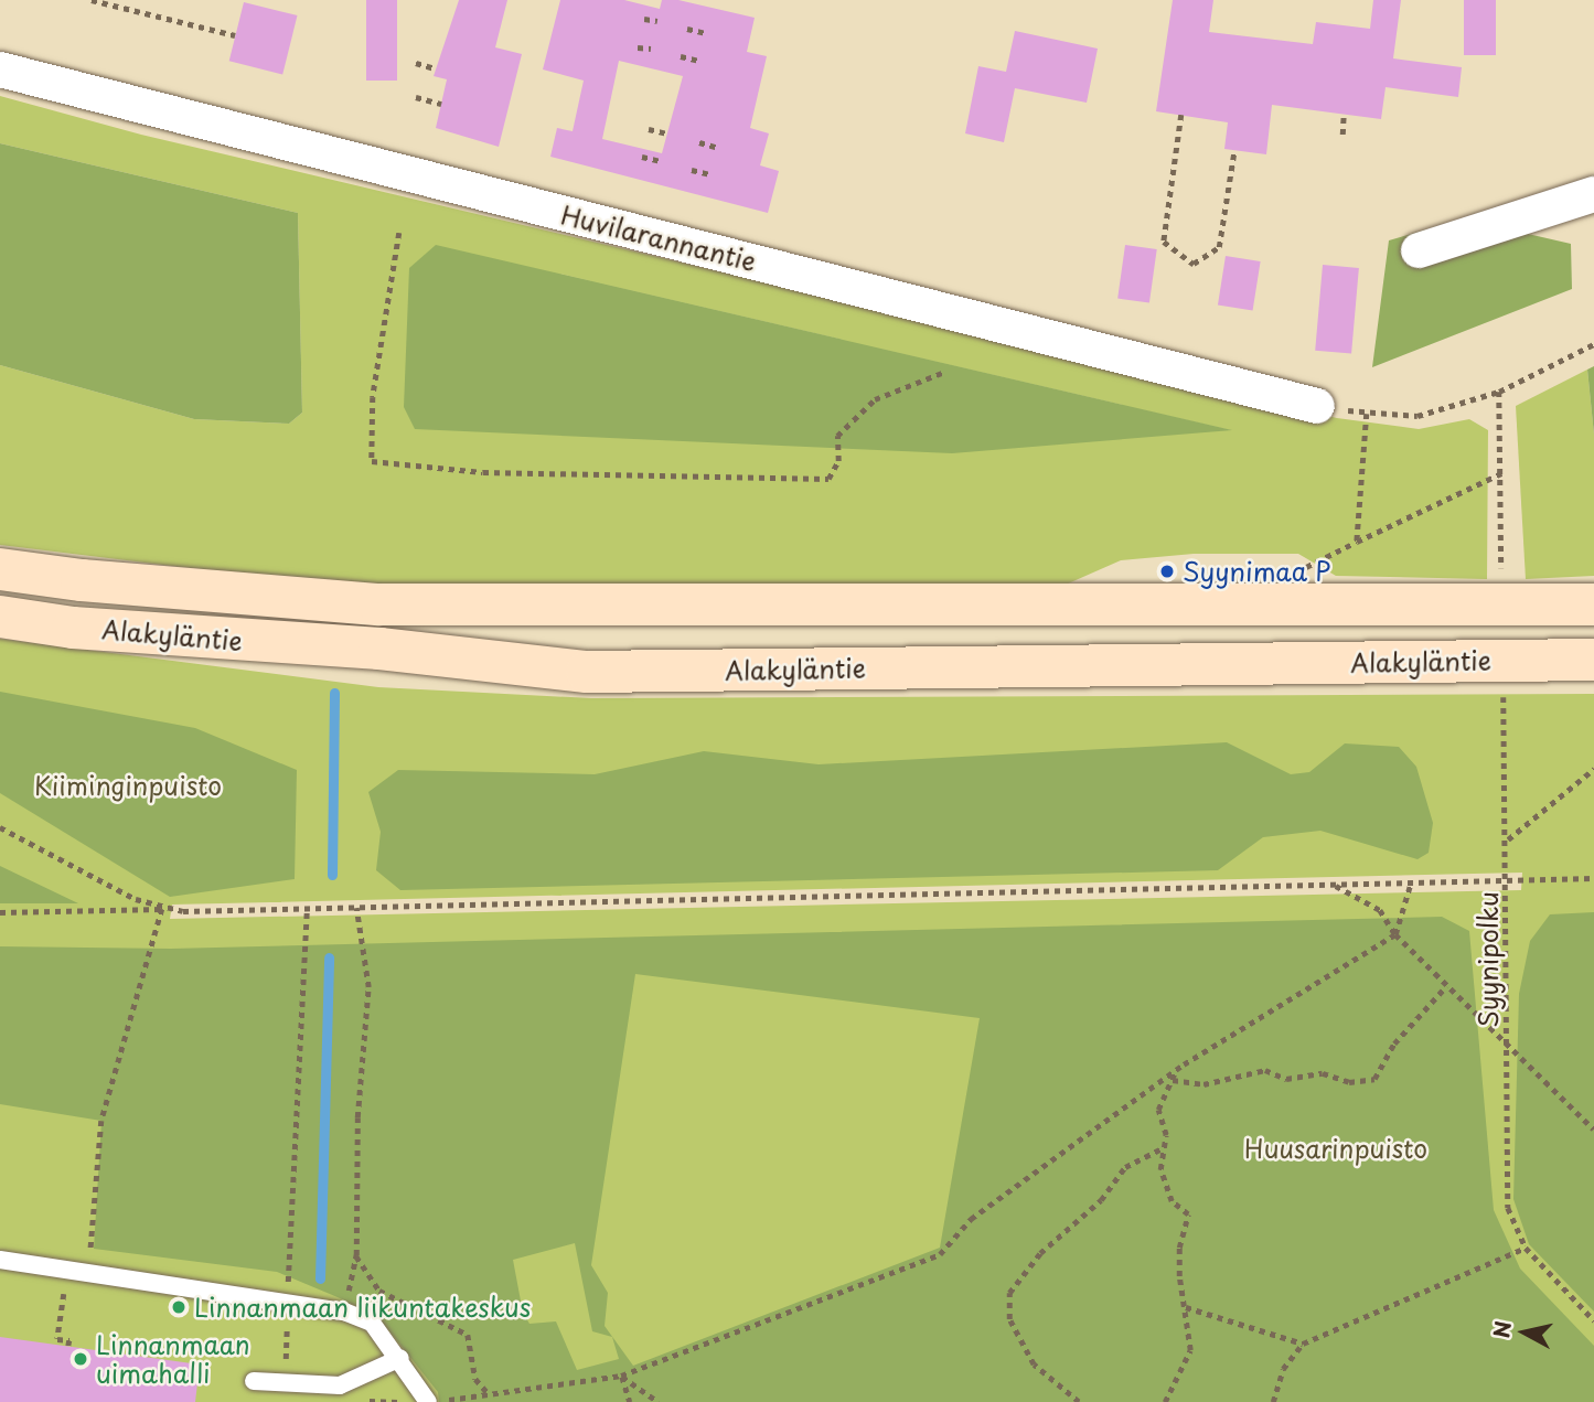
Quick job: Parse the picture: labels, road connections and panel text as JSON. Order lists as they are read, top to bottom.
{
  "streets": {
    "main road": ["Alakyläntie"],
    "street": ["Huvilarannantie"],
    "path": ["Syynipolku"]
  },
  "parks": ["Kiiminginpuisto", "Huusarinpuisto"],
  "places": ["Syynimaa P", "Linnanmaan liikuntakeskus", "Linnanmaan uimahalli"],
  "north": "left"
}
